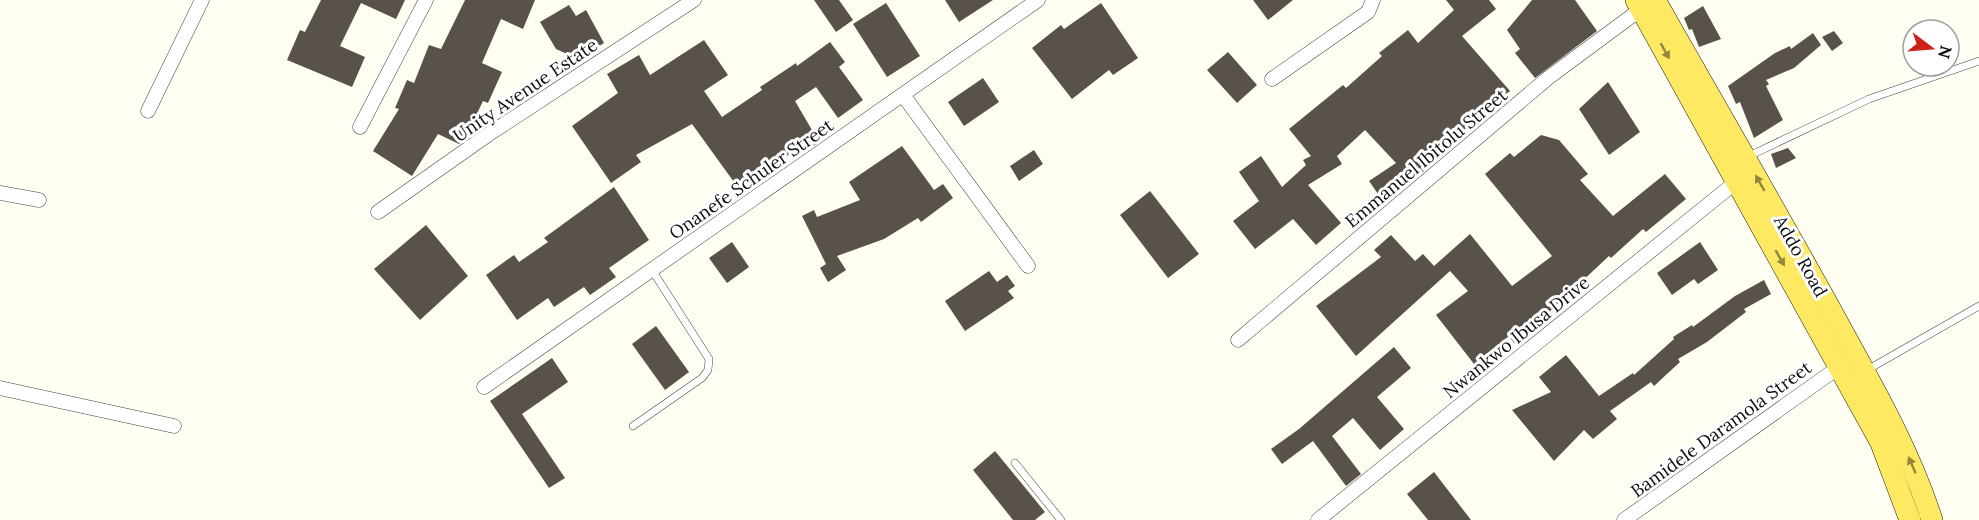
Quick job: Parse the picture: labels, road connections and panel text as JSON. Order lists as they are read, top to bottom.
{
  "streets": {
    "main road": ["Addo Road"],
    "street": [
      "Unity Avenue Estate",
      "Emmanuel Ibitolu Street",
      "Onanefe Schuler Street",
      "Nwankwo Ibusa Drive",
      "Bamidele Daramola Street"
    ]
  },
  "crossings": [
    ["Emmanuel Ibitolu Street", "Addo Road"],
    ["Addo Road", "Nwankwo Ibusa Drive"],
    ["Addo Road", "Bamidele Daramola Street"]
  ],
  "north": "right"
}
